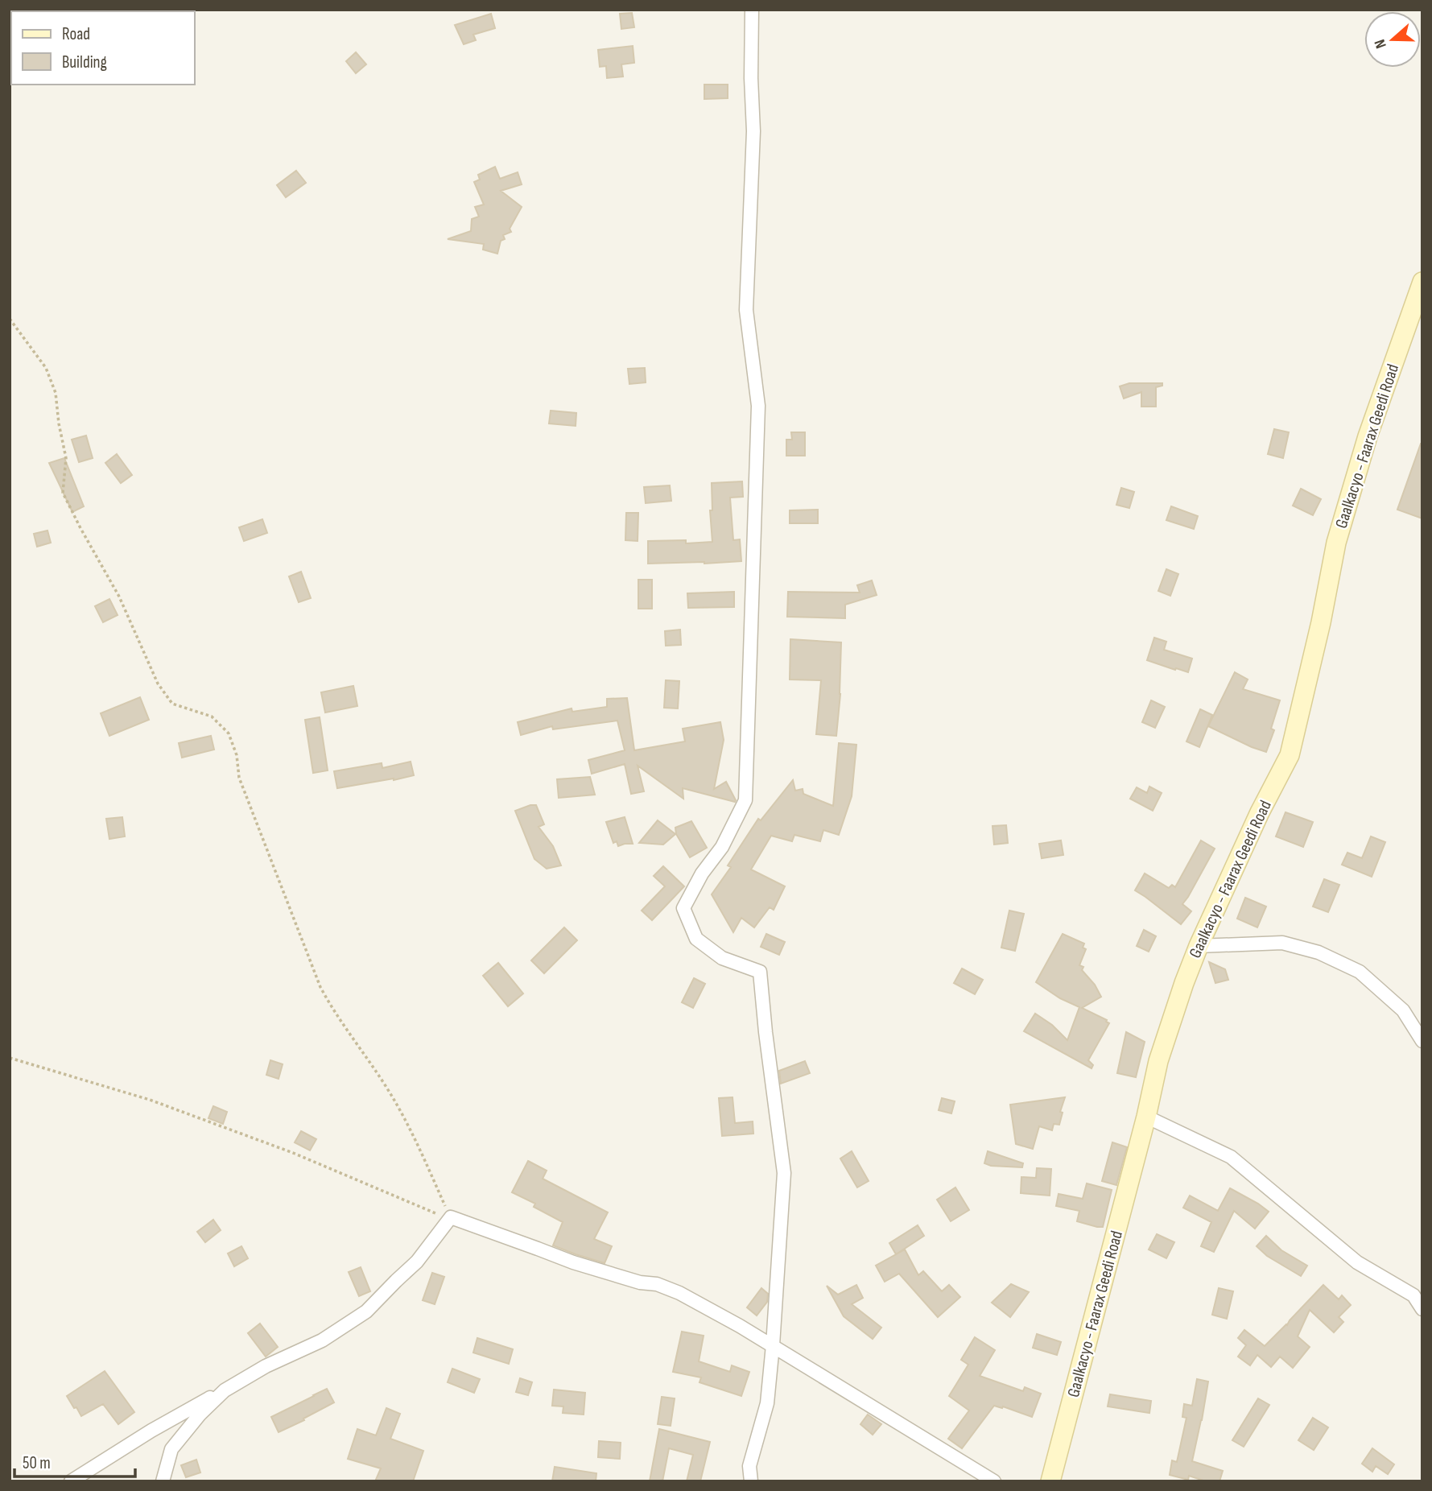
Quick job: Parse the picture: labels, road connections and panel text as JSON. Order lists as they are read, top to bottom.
{
  "streets": {
    "main road": ["Gaalkacyo - Faarax Geedi Road"]
  },
  "legend": ["Road", "Building"],
  "scale_bar": "50 m",
  "north": "left"
}
